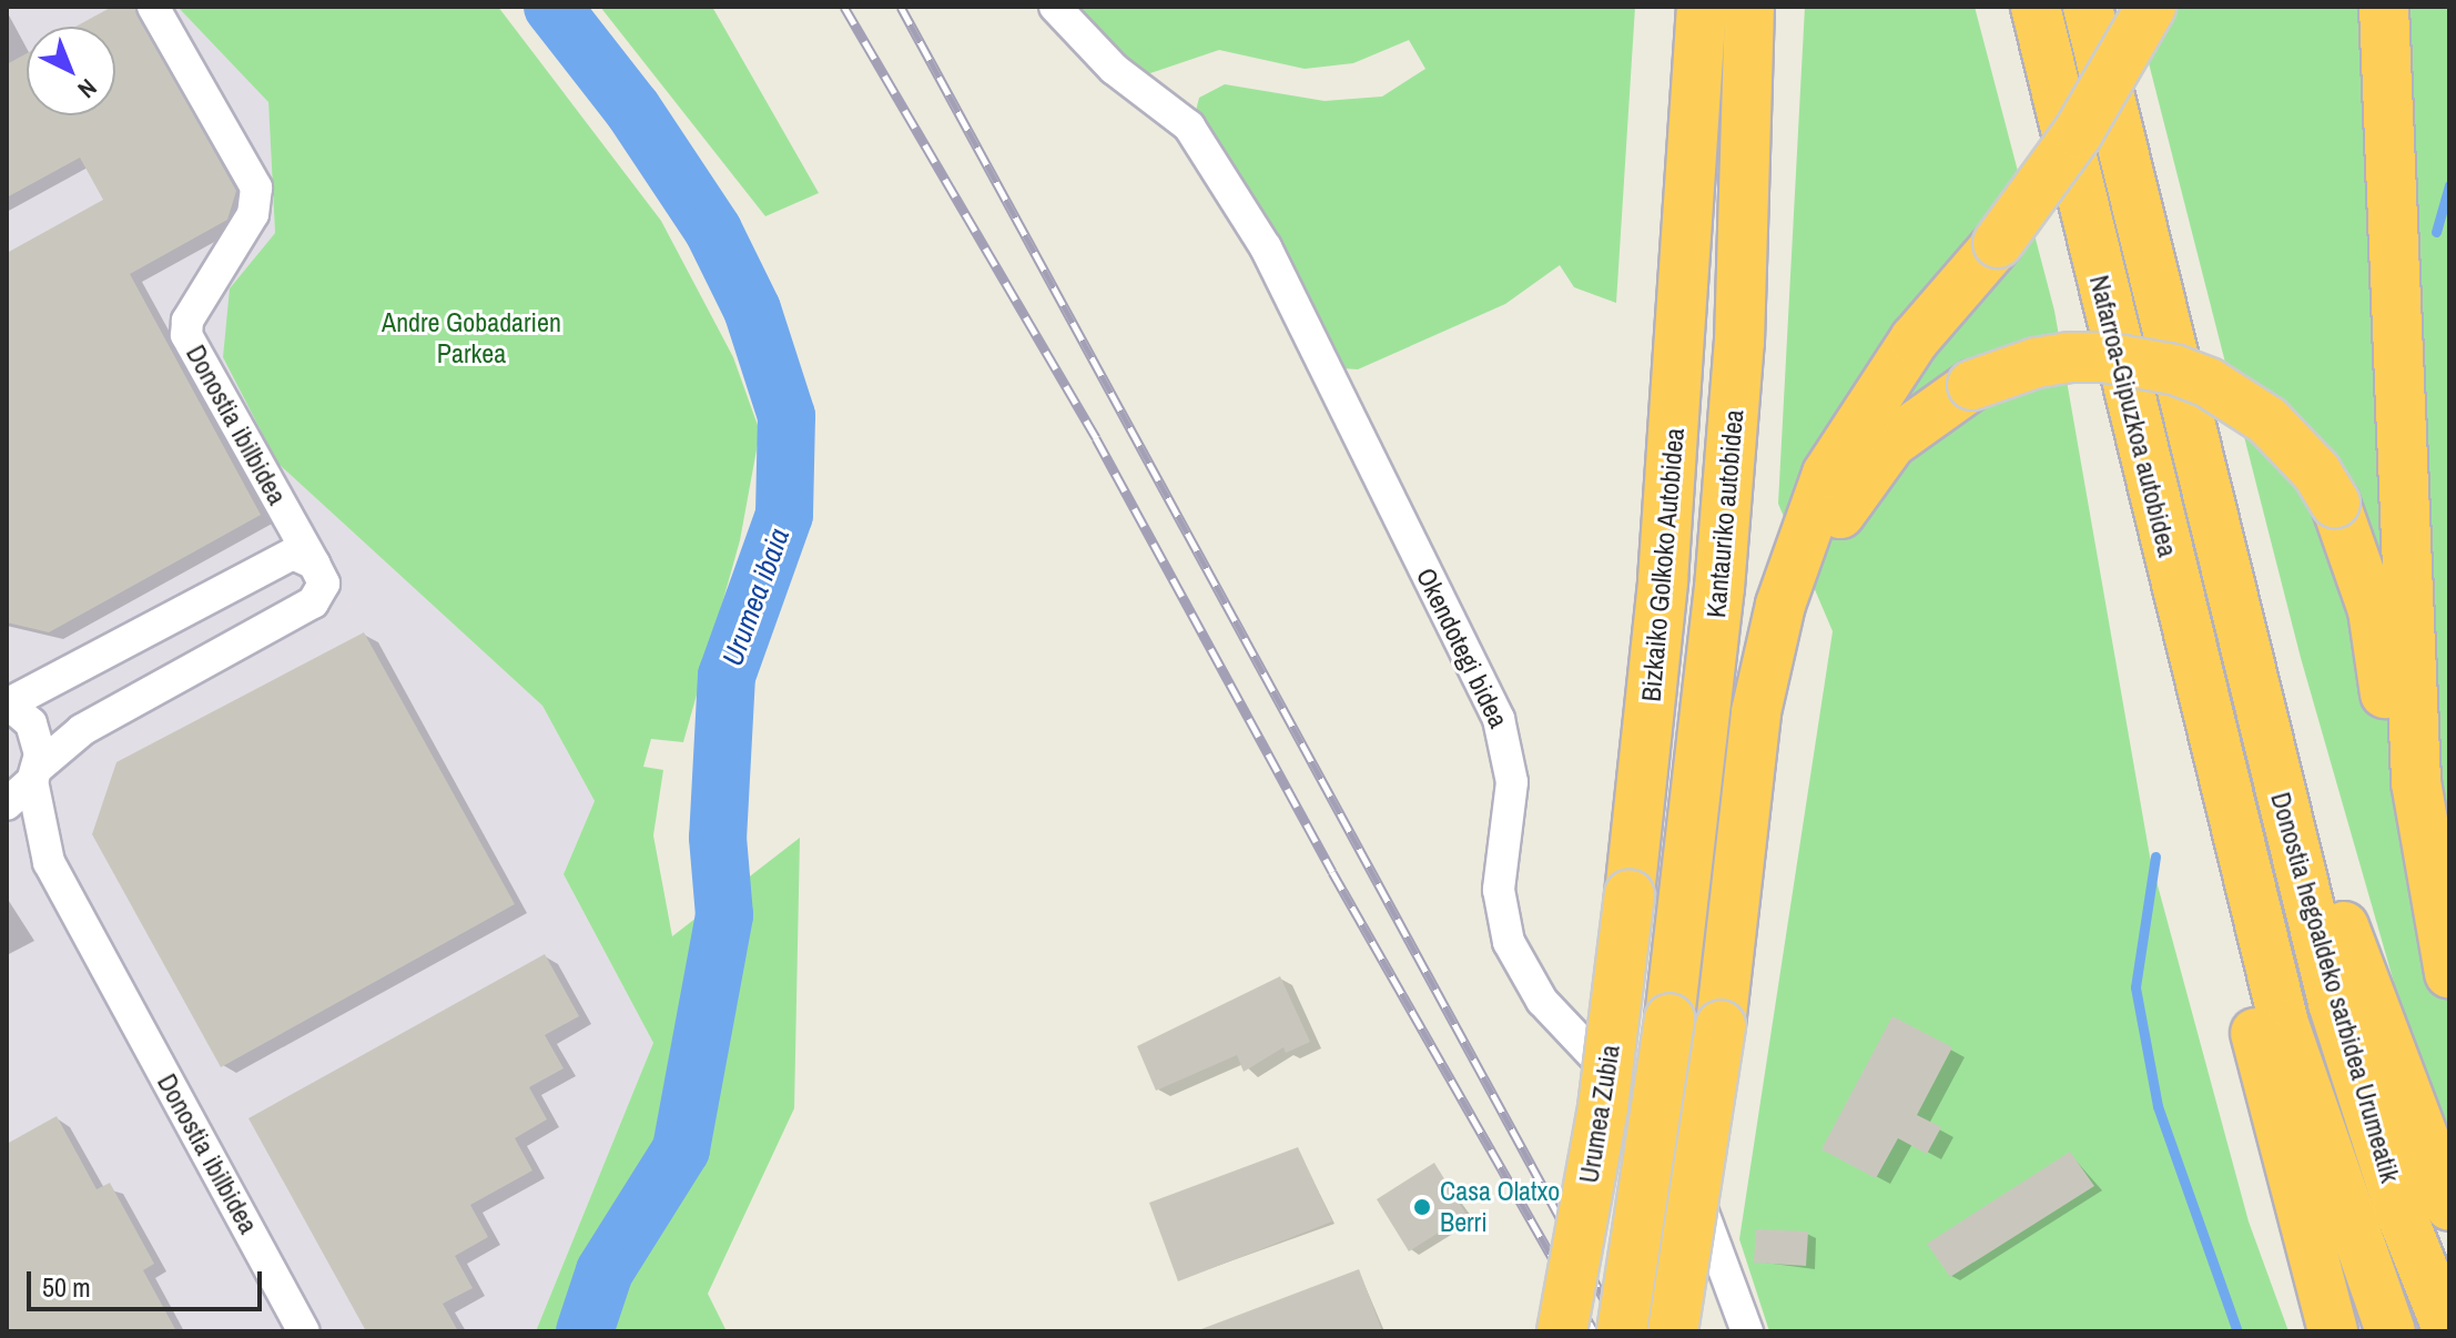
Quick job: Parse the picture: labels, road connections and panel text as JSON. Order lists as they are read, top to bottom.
{
  "streets": {
    "highway": [
      "Nafarroa-Gipuzkoa autobidea",
      "Kantauriko autobidea",
      "Bizkaiko Golkoko Autobidea",
      "Donostia hegoaldeko sarbidea Urumeatik",
      "Urumea Zubia"
    ],
    "street": ["Donostia ibilbidea", "Okendotegi bidea"]
  },
  "crossings": [
    ["Nafarroa-Gipuzkoa autobidea", "Donostia hegoaldeko sarbidea Urumeatik"],
    ["Kantauriko autobidea", "Urumea Zubia"],
    ["Bizkaiko Golkoko Autobidea", "Urumea Zubia"]
  ],
  "water": ["Urumea ibaia"],
  "parks": ["Andre Gobadarien Parkea"],
  "places": ["Casa Olatxo Berri"],
  "scale_bar": "50 m",
  "north": "bottom right"
}
